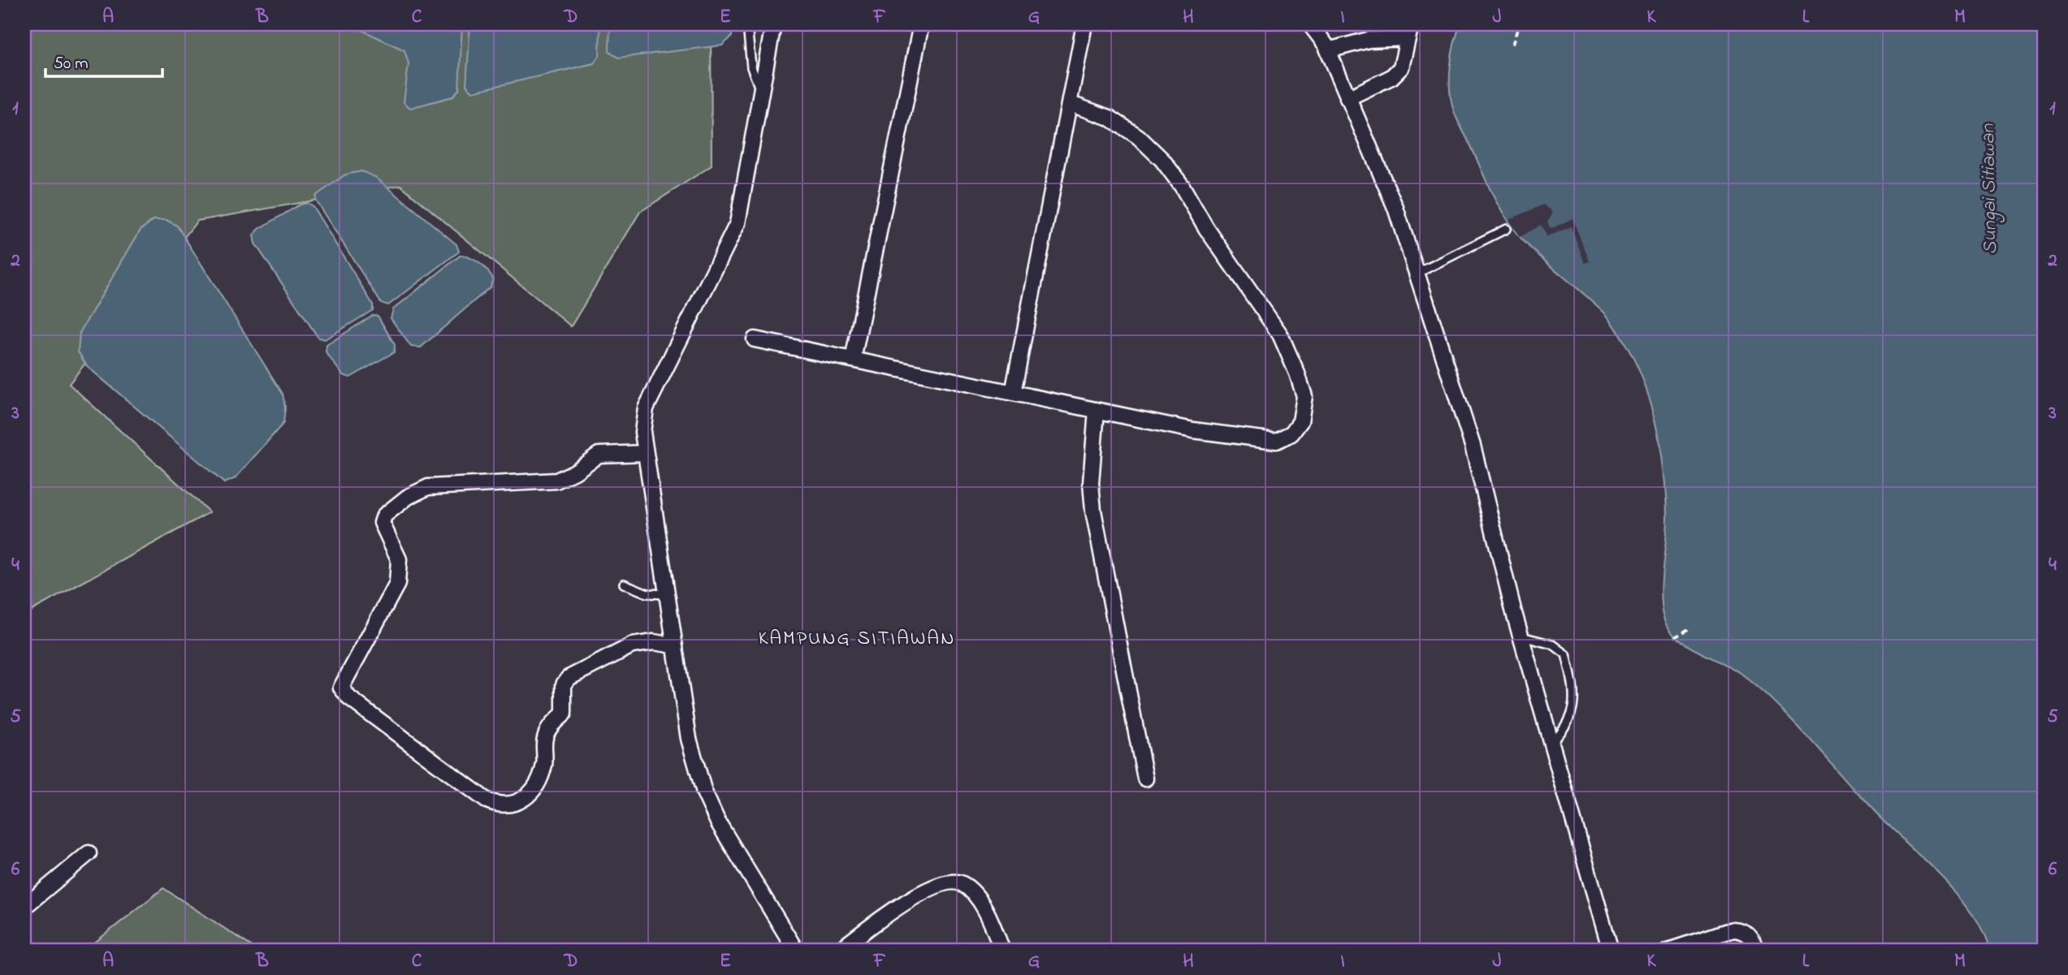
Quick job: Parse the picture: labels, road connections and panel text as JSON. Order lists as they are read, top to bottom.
{
  "districts": ["KAMPUNG SITIAWAN"],
  "water": ["Sungai Sitiawan"],
  "scale_bar": "50 m",
  "grid": {
    "columns": [
      "A",
      "B",
      "C",
      "D",
      "E",
      "F",
      "G",
      "H",
      "I",
      "J",
      "K",
      "L",
      "M"
    ],
    "rows": [
      "1",
      "2",
      "3",
      "4",
      "5",
      "6"
    ]
  }
}
